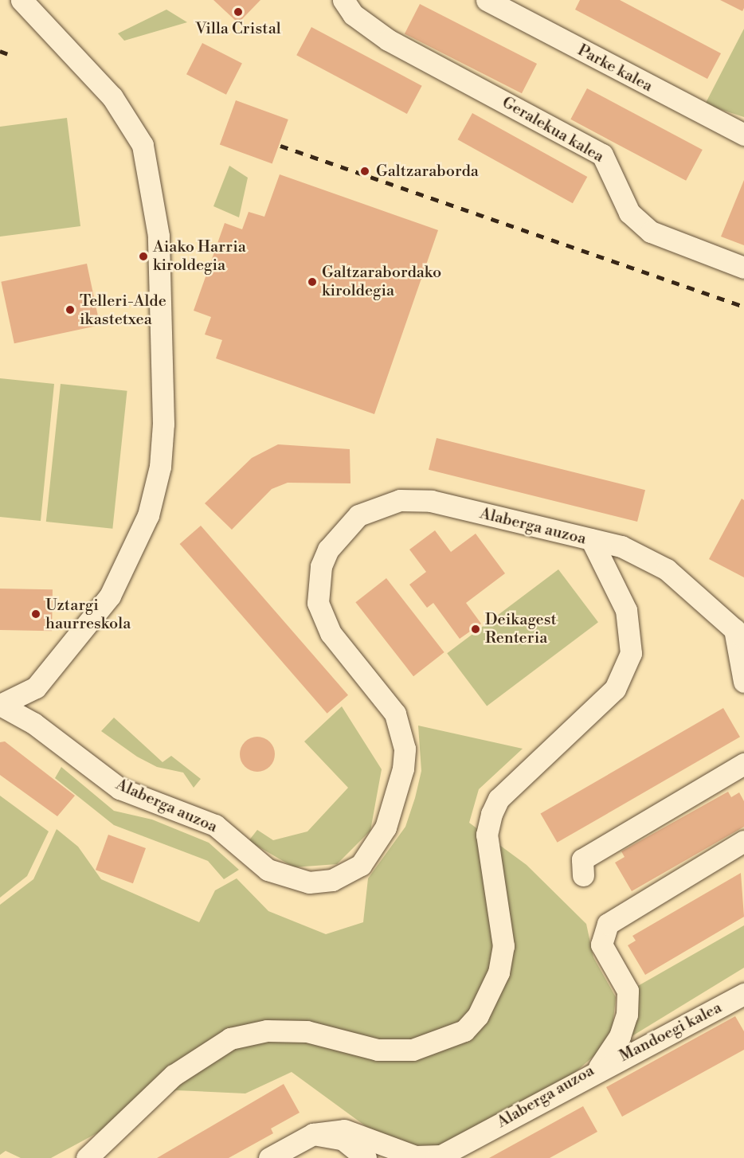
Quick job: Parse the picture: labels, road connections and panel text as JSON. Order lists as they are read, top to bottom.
{
  "streets": {
    "street": [
      "Parke kalea",
      "Geralekua kalea",
      "Alaberga auzoa",
      "Mandoegi kalea"
    ]
  },
  "crossings": [
    ["Alaberga auzoa", "Mandoegi kalea"]
  ],
  "places": [
    "Villa Cristal",
    "Galtzaraborda",
    "Aiako Harria kiroldegia",
    "Galtzarabordako kiroldegia",
    "Telleri-Alde ikastetxea",
    "Uztargi haurreskola",
    "Deikagest Renteria"
  ]
}
